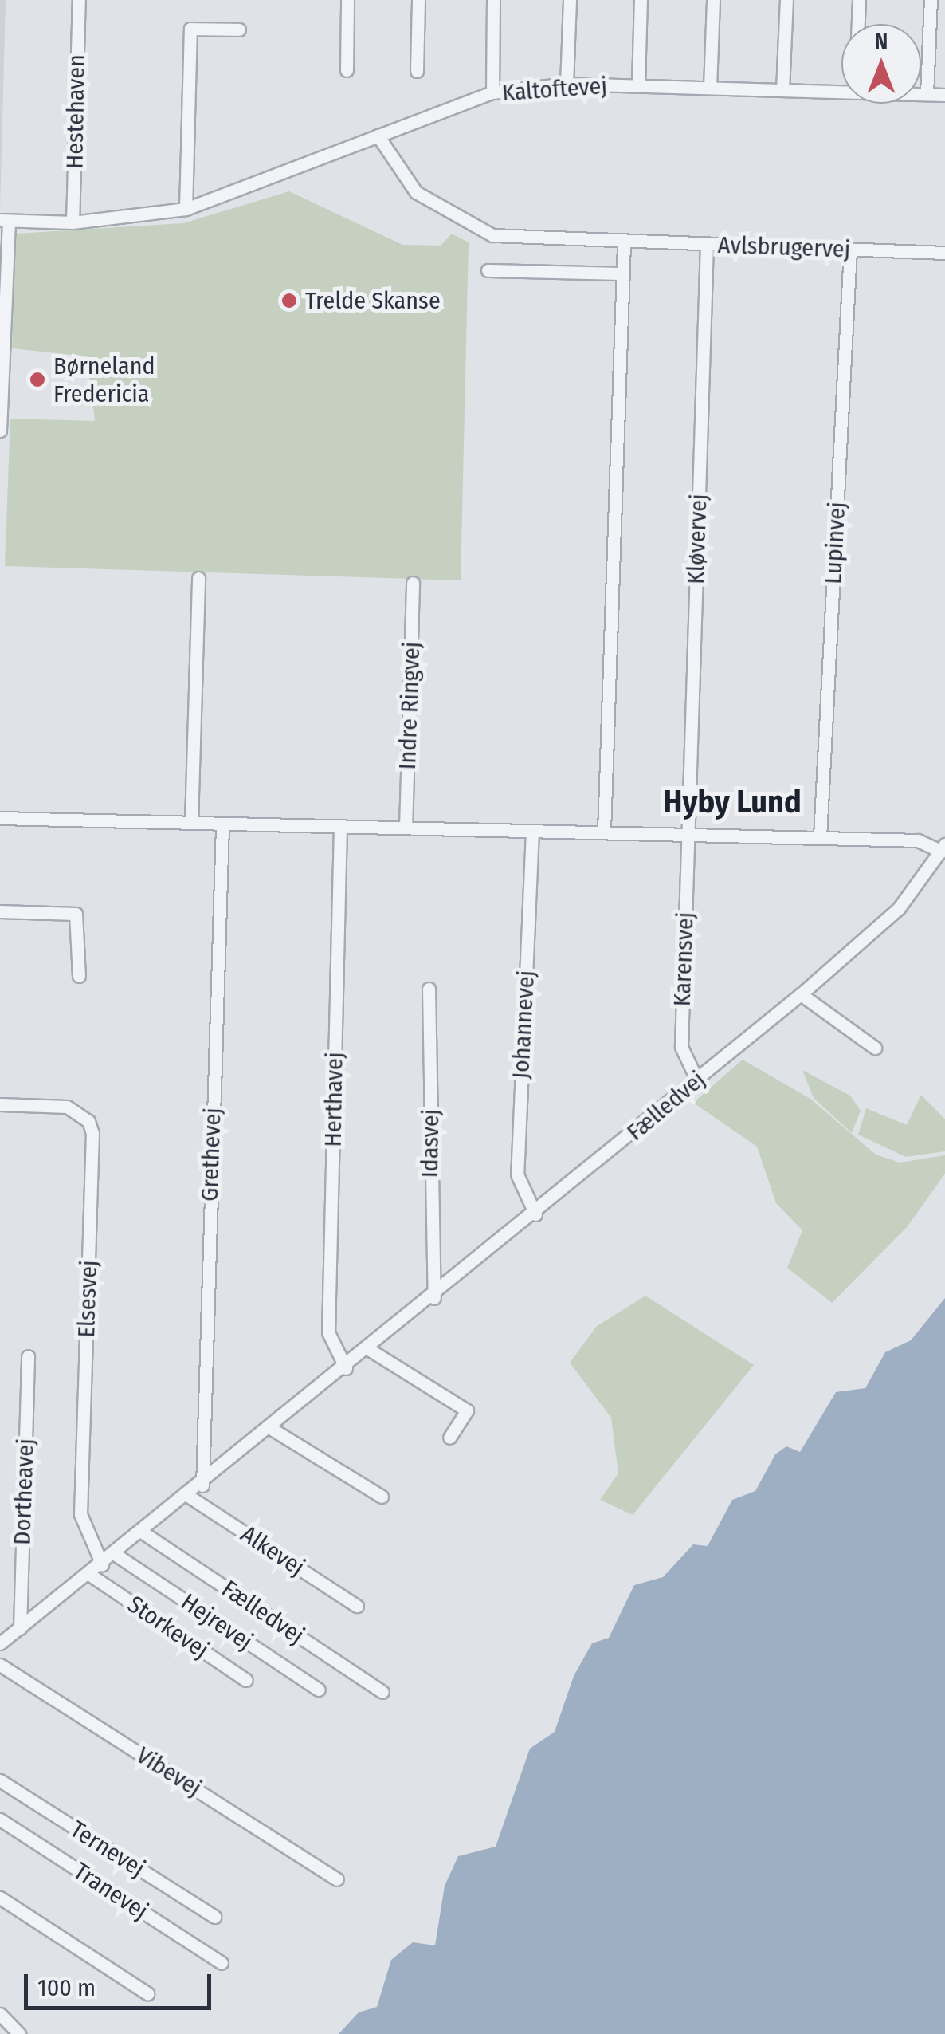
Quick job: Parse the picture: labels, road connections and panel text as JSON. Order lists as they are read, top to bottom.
{
  "streets": {
    "street": [
      "Kaltoftevej",
      "Hestehaven",
      "Avlsbrugervej",
      "Kløvervej",
      "Lupinvej",
      "Indre Ringvej",
      "Karensvej",
      "Johannevej",
      "Herthavej",
      "Fælledvej",
      "Idasvej",
      "Grethevej",
      "Elsesvej",
      "Dortheavej",
      "Alkevej",
      "Hejrevej",
      "Storkevej",
      "Vibevej",
      "Ternevej",
      "Tranevej"
    ]
  },
  "crossings": [
    ["Kaltoftevej", "Hestehaven"],
    ["Kaltoftevej", "Avlsbrugervej"],
    ["Avlsbrugervej", "Kløvervej"],
    ["Avlsbrugervej", "Lupinvej"],
    ["Kløvervej", "Karensvej"],
    ["Karensvej", "Fælledvej"],
    ["Johannevej", "Fælledvej"],
    ["Herthavej", "Fælledvej"],
    ["Fælledvej", "Idasvej"],
    ["Fælledvej", "Grethevej"],
    ["Fælledvej", "Elsesvej"],
    ["Fælledvej", "Dortheavej"],
    ["Fælledvej", "Alkevej"],
    ["Fælledvej", "Hejrevej"],
    ["Fælledvej", "Storkevej"]
  ],
  "districts": ["Hyby Lund"],
  "places": ["Trelde Skanse", "Børneland Fredericia"],
  "scale_bar": "100 m",
  "north": "top"
}
